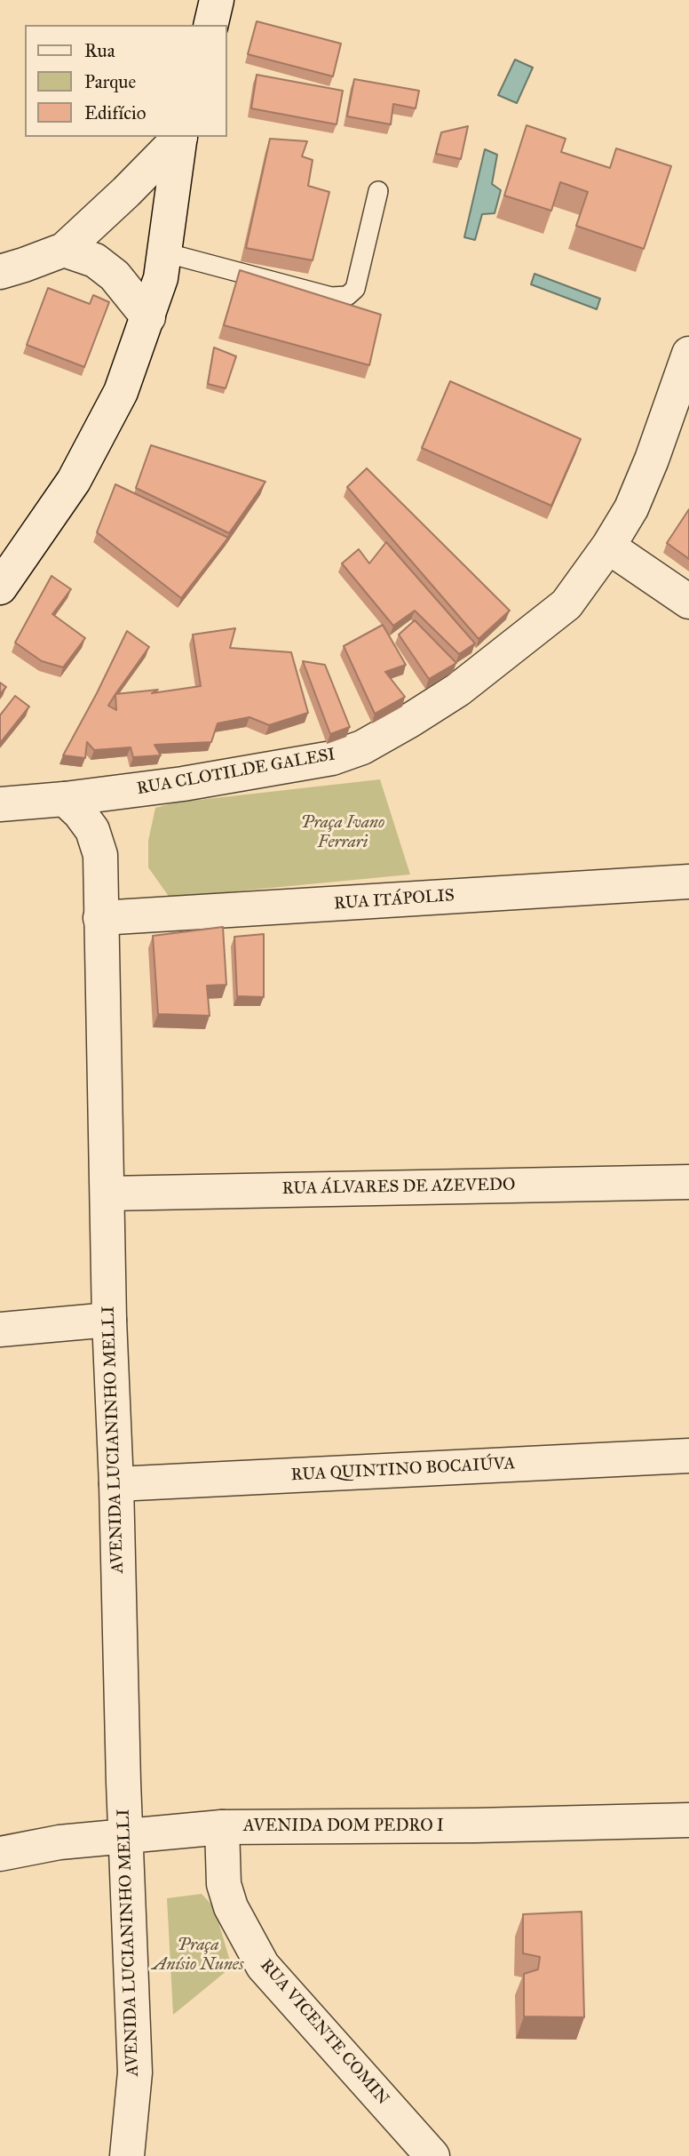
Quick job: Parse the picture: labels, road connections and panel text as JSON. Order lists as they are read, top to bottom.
{
  "streets": {
    "street": [
      "RUA CLOTILDE GALESI",
      "RUA ITÁPOLIS",
      "RUA ÁLVARES DE AZEVEDO",
      "AVENIDA LUCIANINHO MELLI",
      "RUA QUINTINO BOCAIÚVA",
      "AVENIDA DOM PEDRO I",
      "RUA VICENTE COMIN"
    ]
  },
  "crossings": [
    ["RUA CLOTILDE GALESI", "AVENIDA LUCIANINHO MELLI"],
    ["RUA ITÁPOLIS", "AVENIDA LUCIANINHO MELLI"],
    ["RUA ÁLVARES DE AZEVEDO", "AVENIDA LUCIANINHO MELLI"],
    ["AVENIDA LUCIANINHO MELLI", "RUA QUINTINO BOCAIÚVA"],
    ["AVENIDA LUCIANINHO MELLI", "AVENIDA DOM PEDRO I"],
    ["AVENIDA DOM PEDRO I", "RUA VICENTE COMIN"]
  ],
  "parks": ["Praça Ivano Ferrari", "Praça Anísio Nunes"],
  "legend": ["Rua", "Parque", "Edifício"]
}
